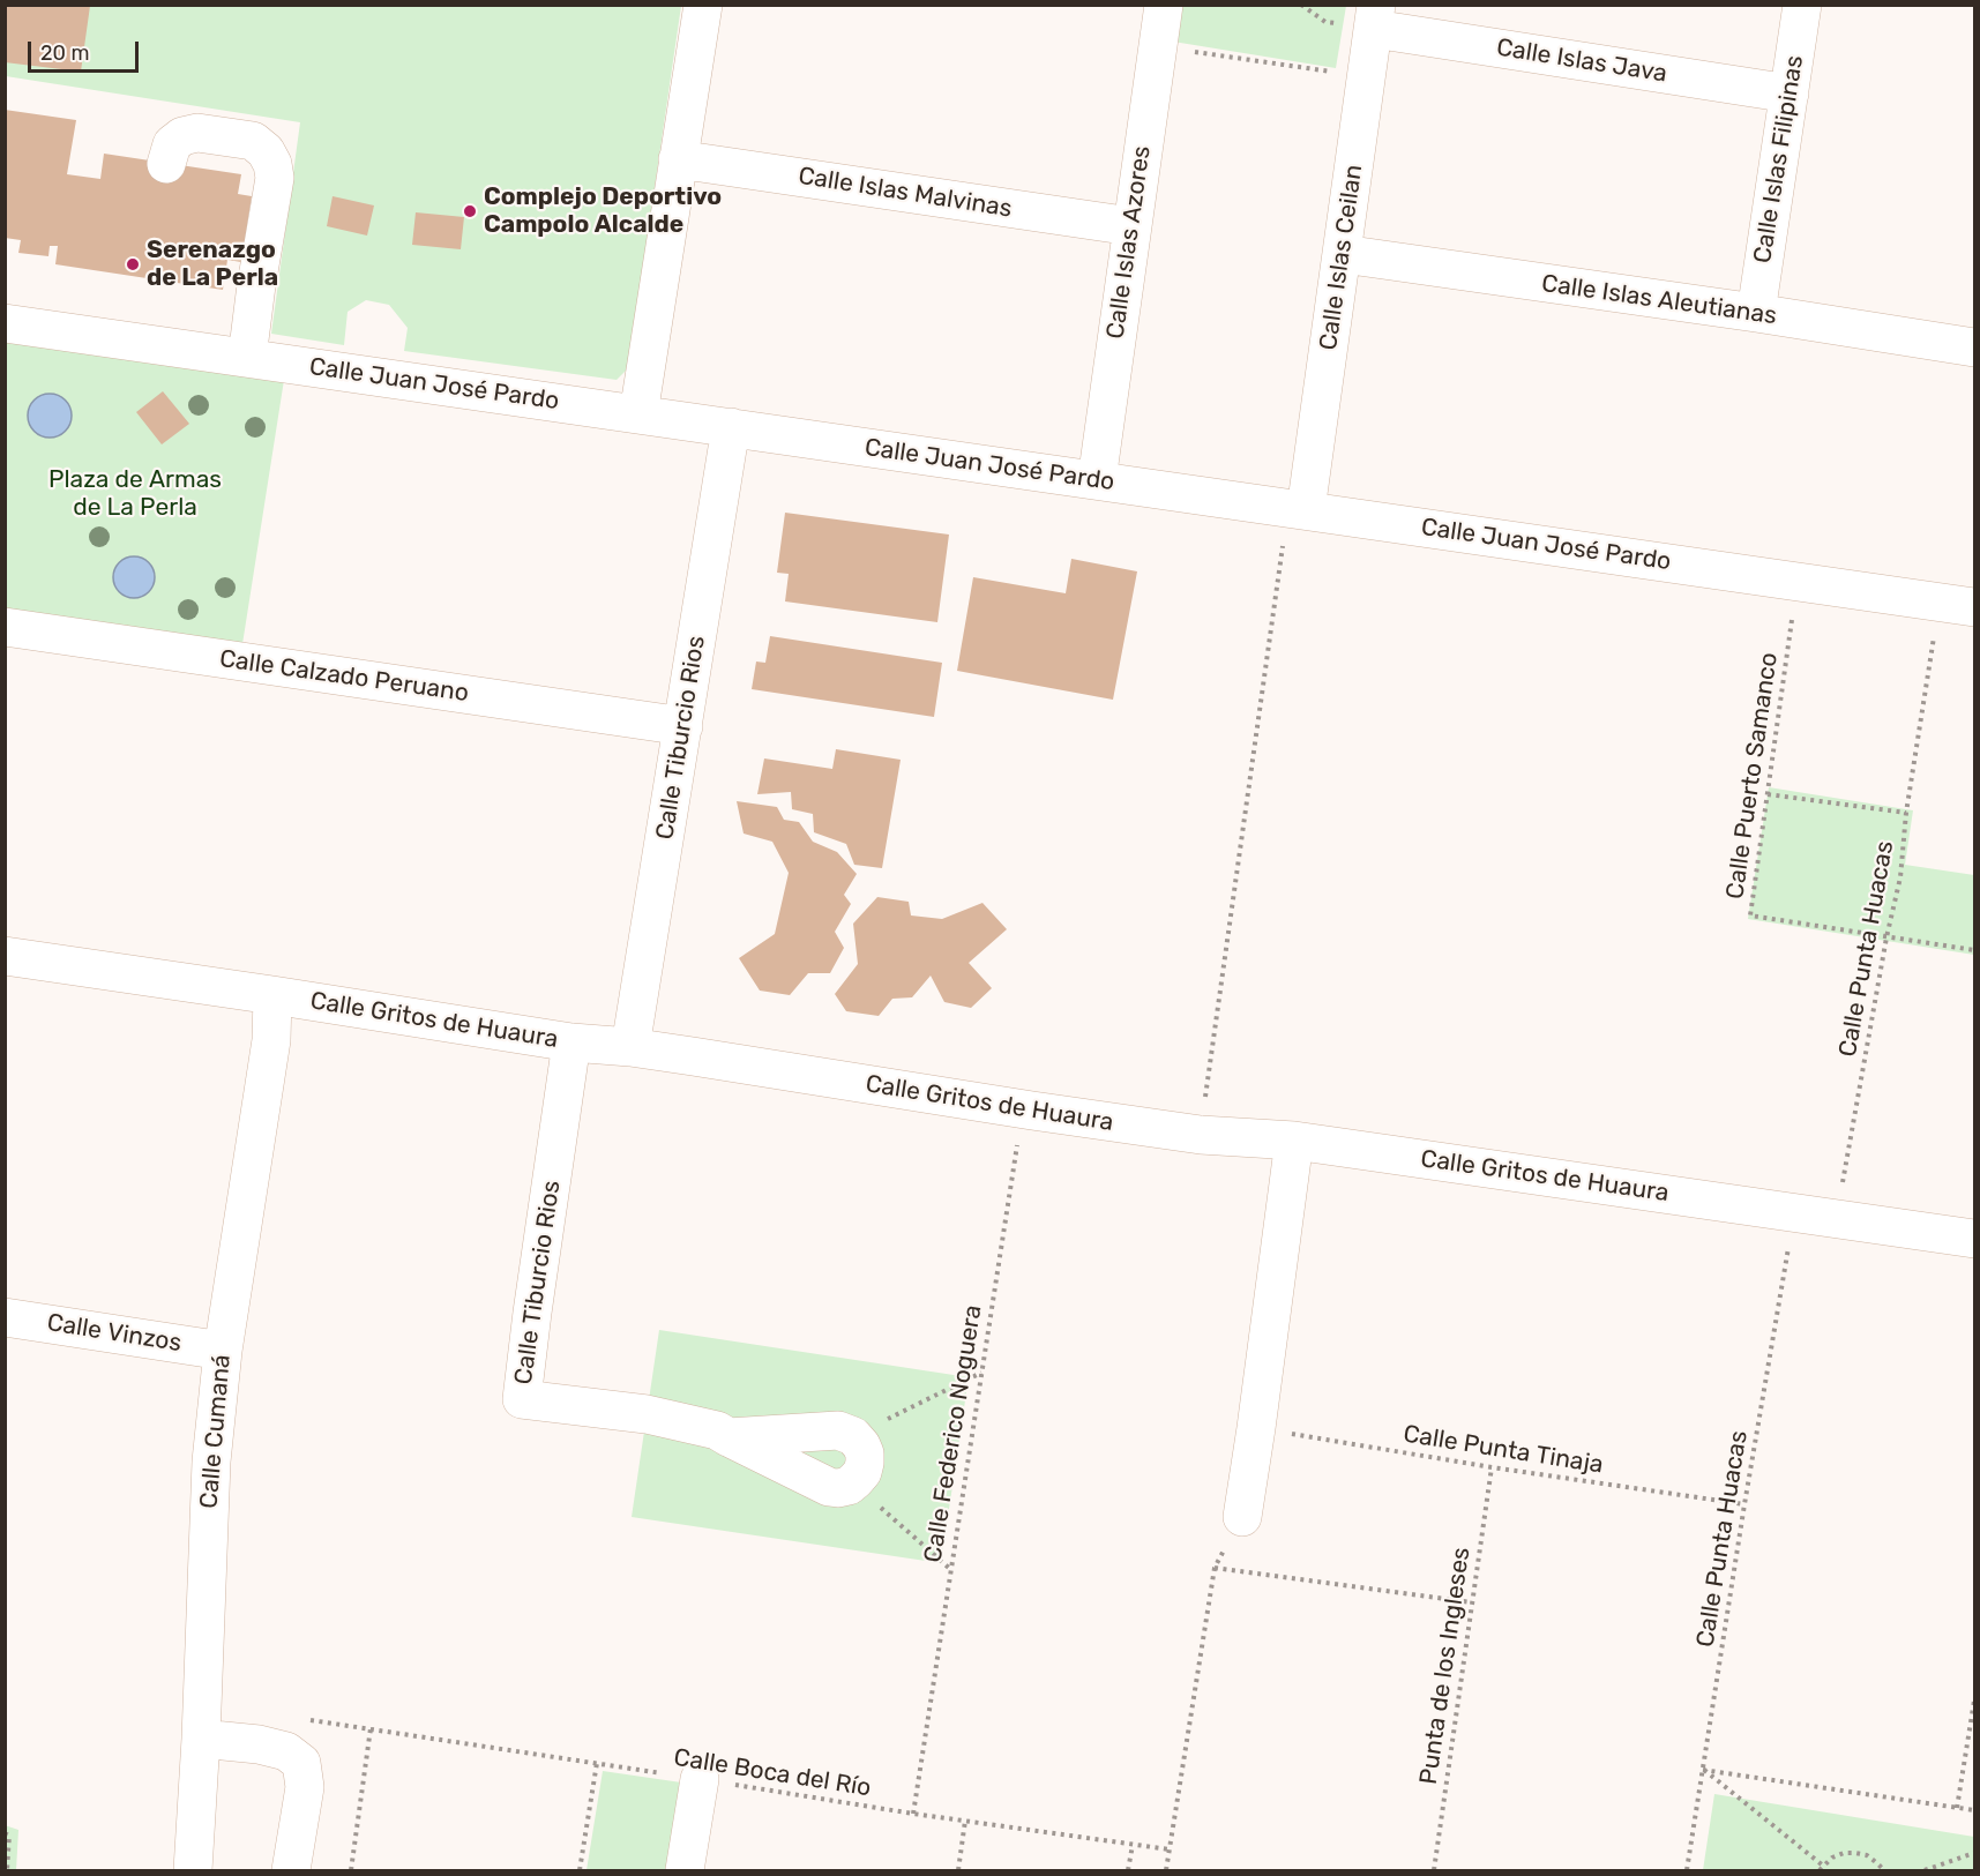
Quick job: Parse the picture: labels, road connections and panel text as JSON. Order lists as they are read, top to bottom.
{
  "streets": {
    "street": [
      "Calle Islas Java",
      "Calle Islas Filipinas",
      "Calle Islas Malvinas",
      "Calle Islas Azores",
      "Calle Islas Ceilan",
      "Calle Islas Aleutianas",
      "Calle Juan José Pardo",
      "Calle Calzado Peruano",
      "Calle Tiburcio Rios",
      "Calle Gritos de Huaura",
      "Calle Vinzos",
      "Calle Cumaná"
    ],
    "path": [
      "Calle Puerto Samanco",
      "Calle Punta Huacas",
      "Calle Federico Noguera",
      "Calle Punta Tinaja",
      "Punta de los Ingleses",
      "Calle Boca del Río"
    ]
  },
  "crossings": [
    ["Calle Islas Java", "Calle Islas Filipinas"],
    ["Calle Islas Java", "Calle Islas Ceilan"],
    ["Calle Islas Filipinas", "Calle Islas Aleutianas"],
    ["Calle Islas Malvinas", "Calle Islas Azores"],
    ["Calle Islas Azores", "Calle Juan José Pardo"],
    ["Calle Islas Ceilan", "Calle Islas Aleutianas"],
    ["Calle Islas Ceilan", "Calle Juan José Pardo"],
    ["Calle Juan José Pardo", "Calle Tiburcio Rios"],
    ["Calle Juan José Pardo", "Calle Puerto Samanco"],
    ["Calle Juan José Pardo", "Calle Punta Huacas"],
    ["Calle Calzado Peruano", "Calle Tiburcio Rios"],
    ["Calle Tiburcio Rios", "Calle Gritos de Huaura"],
    ["Calle Puerto Samanco", "Calle Punta Huacas"],
    ["Calle Punta Huacas", "Calle Gritos de Huaura"],
    ["Calle Punta Huacas", "Calle Punta Tinaja"],
    ["Calle Gritos de Huaura", "Calle Cumaná"],
    ["Calle Gritos de Huaura", "Calle Federico Noguera"],
    ["Calle Vinzos", "Calle Cumaná"],
    ["Calle Federico Noguera", "Calle Boca del Río"],
    ["Calle Punta Tinaja", "Punta de los Ingleses"]
  ],
  "parks": ["Plaza de Armas de La Perla"],
  "places": ["Complejo Deportivo Campolo Alcalde", "Serenazgo de La Perla"],
  "scale_bar": "20 m"
}
